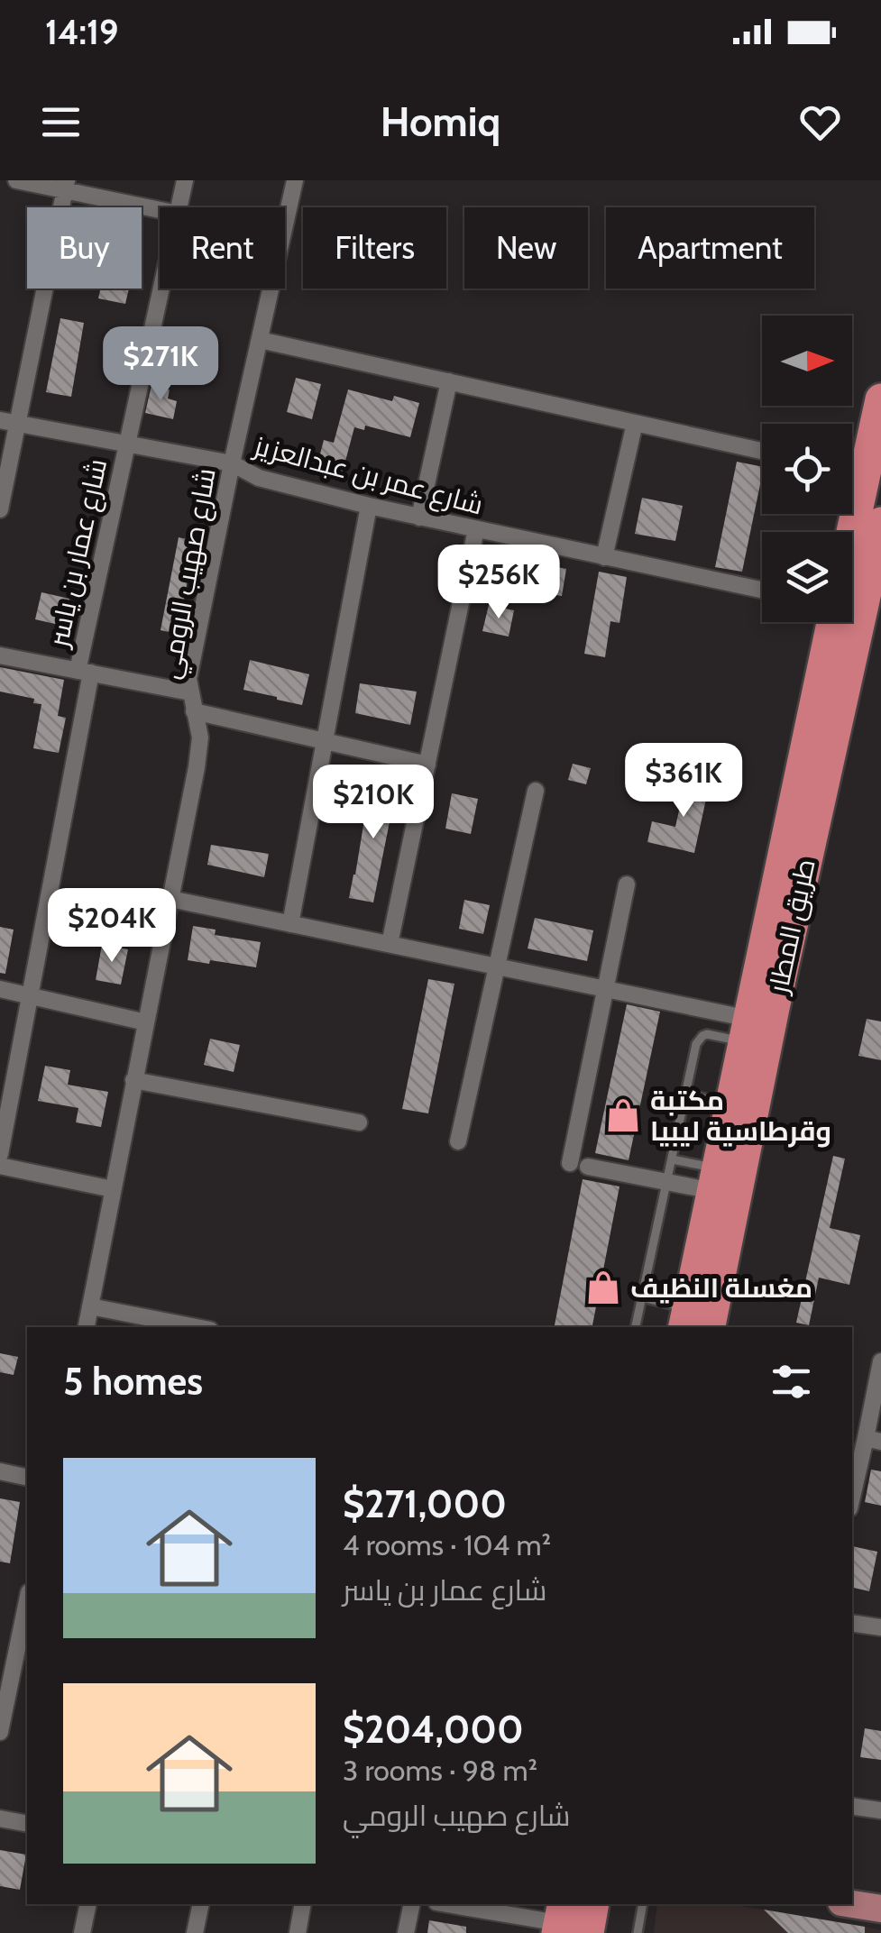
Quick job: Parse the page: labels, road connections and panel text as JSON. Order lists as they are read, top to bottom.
{
  "streets": {
    "highway": ["طريق المطار"],
    "street": ["شارع عمر بن عبدالعزيز", "شارع عمار بن ياسر", "شارع صهيب الرومي"]
  },
  "crossings": [
    ["شارع عمر بن عبدالعزيز", "شارع عمار بن ياسر"],
    ["شارع عمر بن عبدالعزيز", "شارع صهيب الرومي"]
  ],
  "places": {
    "shop": ["مكتبة وقرطاسية ليبيا", "مغسلة النظيف"]
  },
  "north": "right",
  "page": {
    "status": "14:19",
    "header": "Homiq",
    "chip": [
      "Buy",
      "Rent",
      "Filters",
      "New",
      "Apartment"
    ],
    "price": [
      "$271K",
      "$256K",
      "$361K",
      "$210K",
      "$204K"
    ],
    "heading": "5 homes",
    "list": [
      {
        "name": "$271,000",
        "note": "4 rooms · 104 m² · شارع عمار بن ياسر"
      },
      {
        "name": "$204,000",
        "note": "3 rooms · 98 m² · شارع صهيب الرومي"
      }
    ]
  }
}
